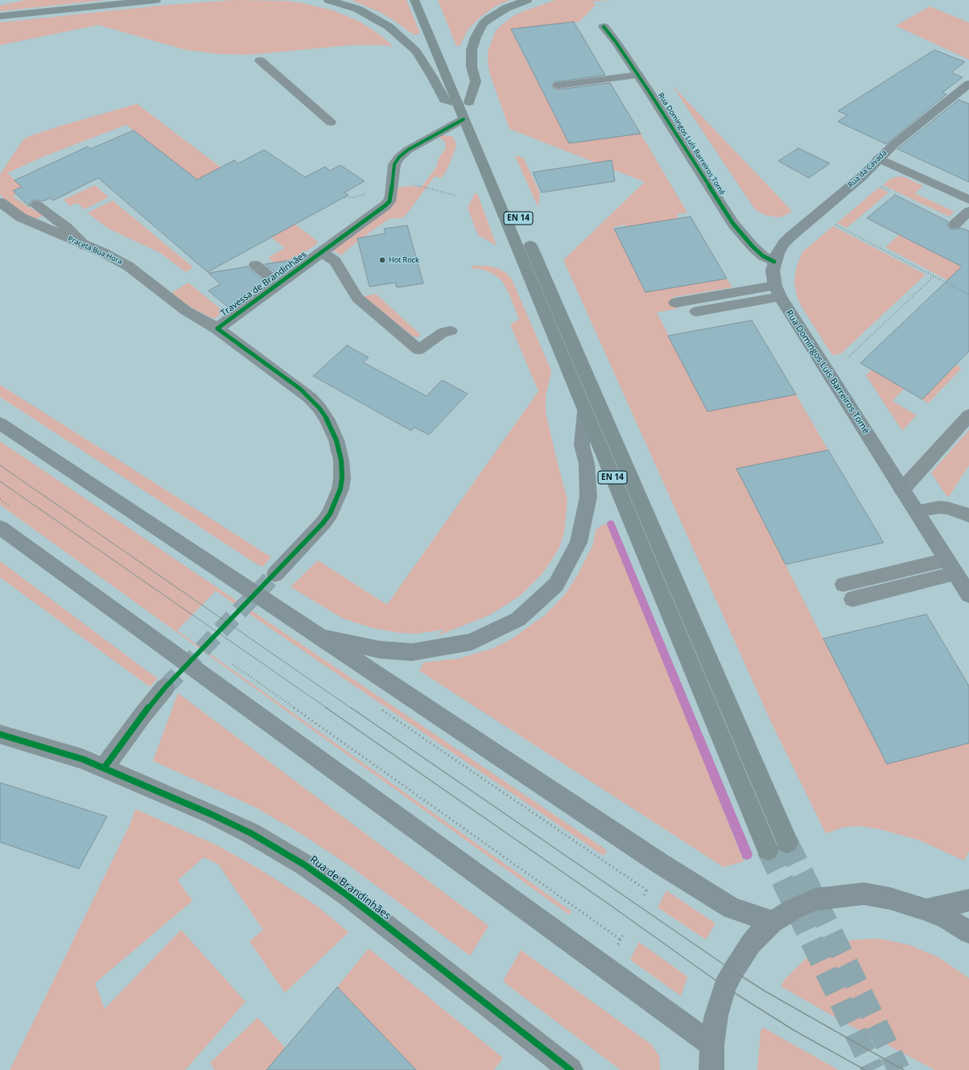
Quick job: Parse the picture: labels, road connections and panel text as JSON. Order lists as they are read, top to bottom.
{
  "streets": {
    "highway": ["EN 14"],
    "main road": ["Rua Domingos Luís Barreiros Tomé", "Rua da Cavada"],
    "street": ["Praceta Boa Hora", "Travessa de Brandinhães", "Rua de Brandinhães"]
  },
  "crossings": [
    ["Rua Domingos Luís Barreiros Tomé", "Rua da Cavada"],
    ["EN 14", "Travessa de Brandinhães"],
    ["Praceta Boa Hora", "Travessa de Brandinhães"]
  ],
  "places": ["Hot Rock"]
}
